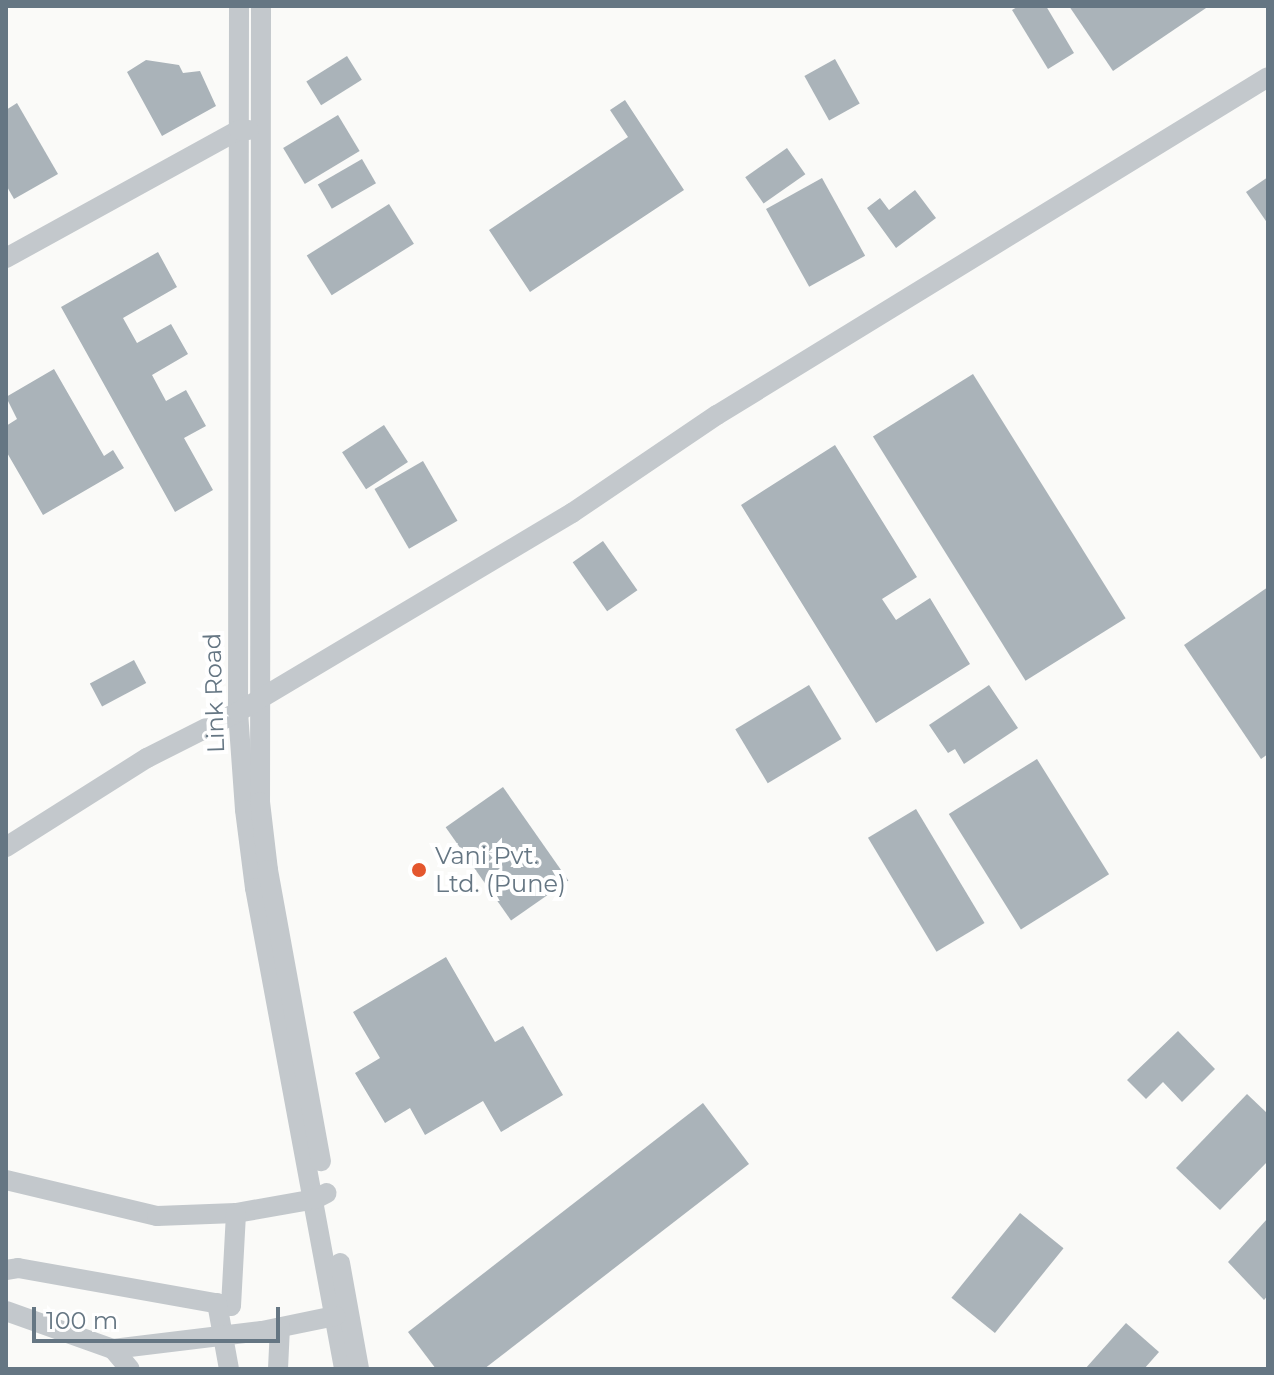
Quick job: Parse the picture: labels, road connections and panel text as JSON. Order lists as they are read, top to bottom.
{
  "streets": {
    "street": ["Link Road"]
  },
  "places": ["Vani Pvt. Ltd. (Pune)"],
  "scale_bar": "100 m"
}
